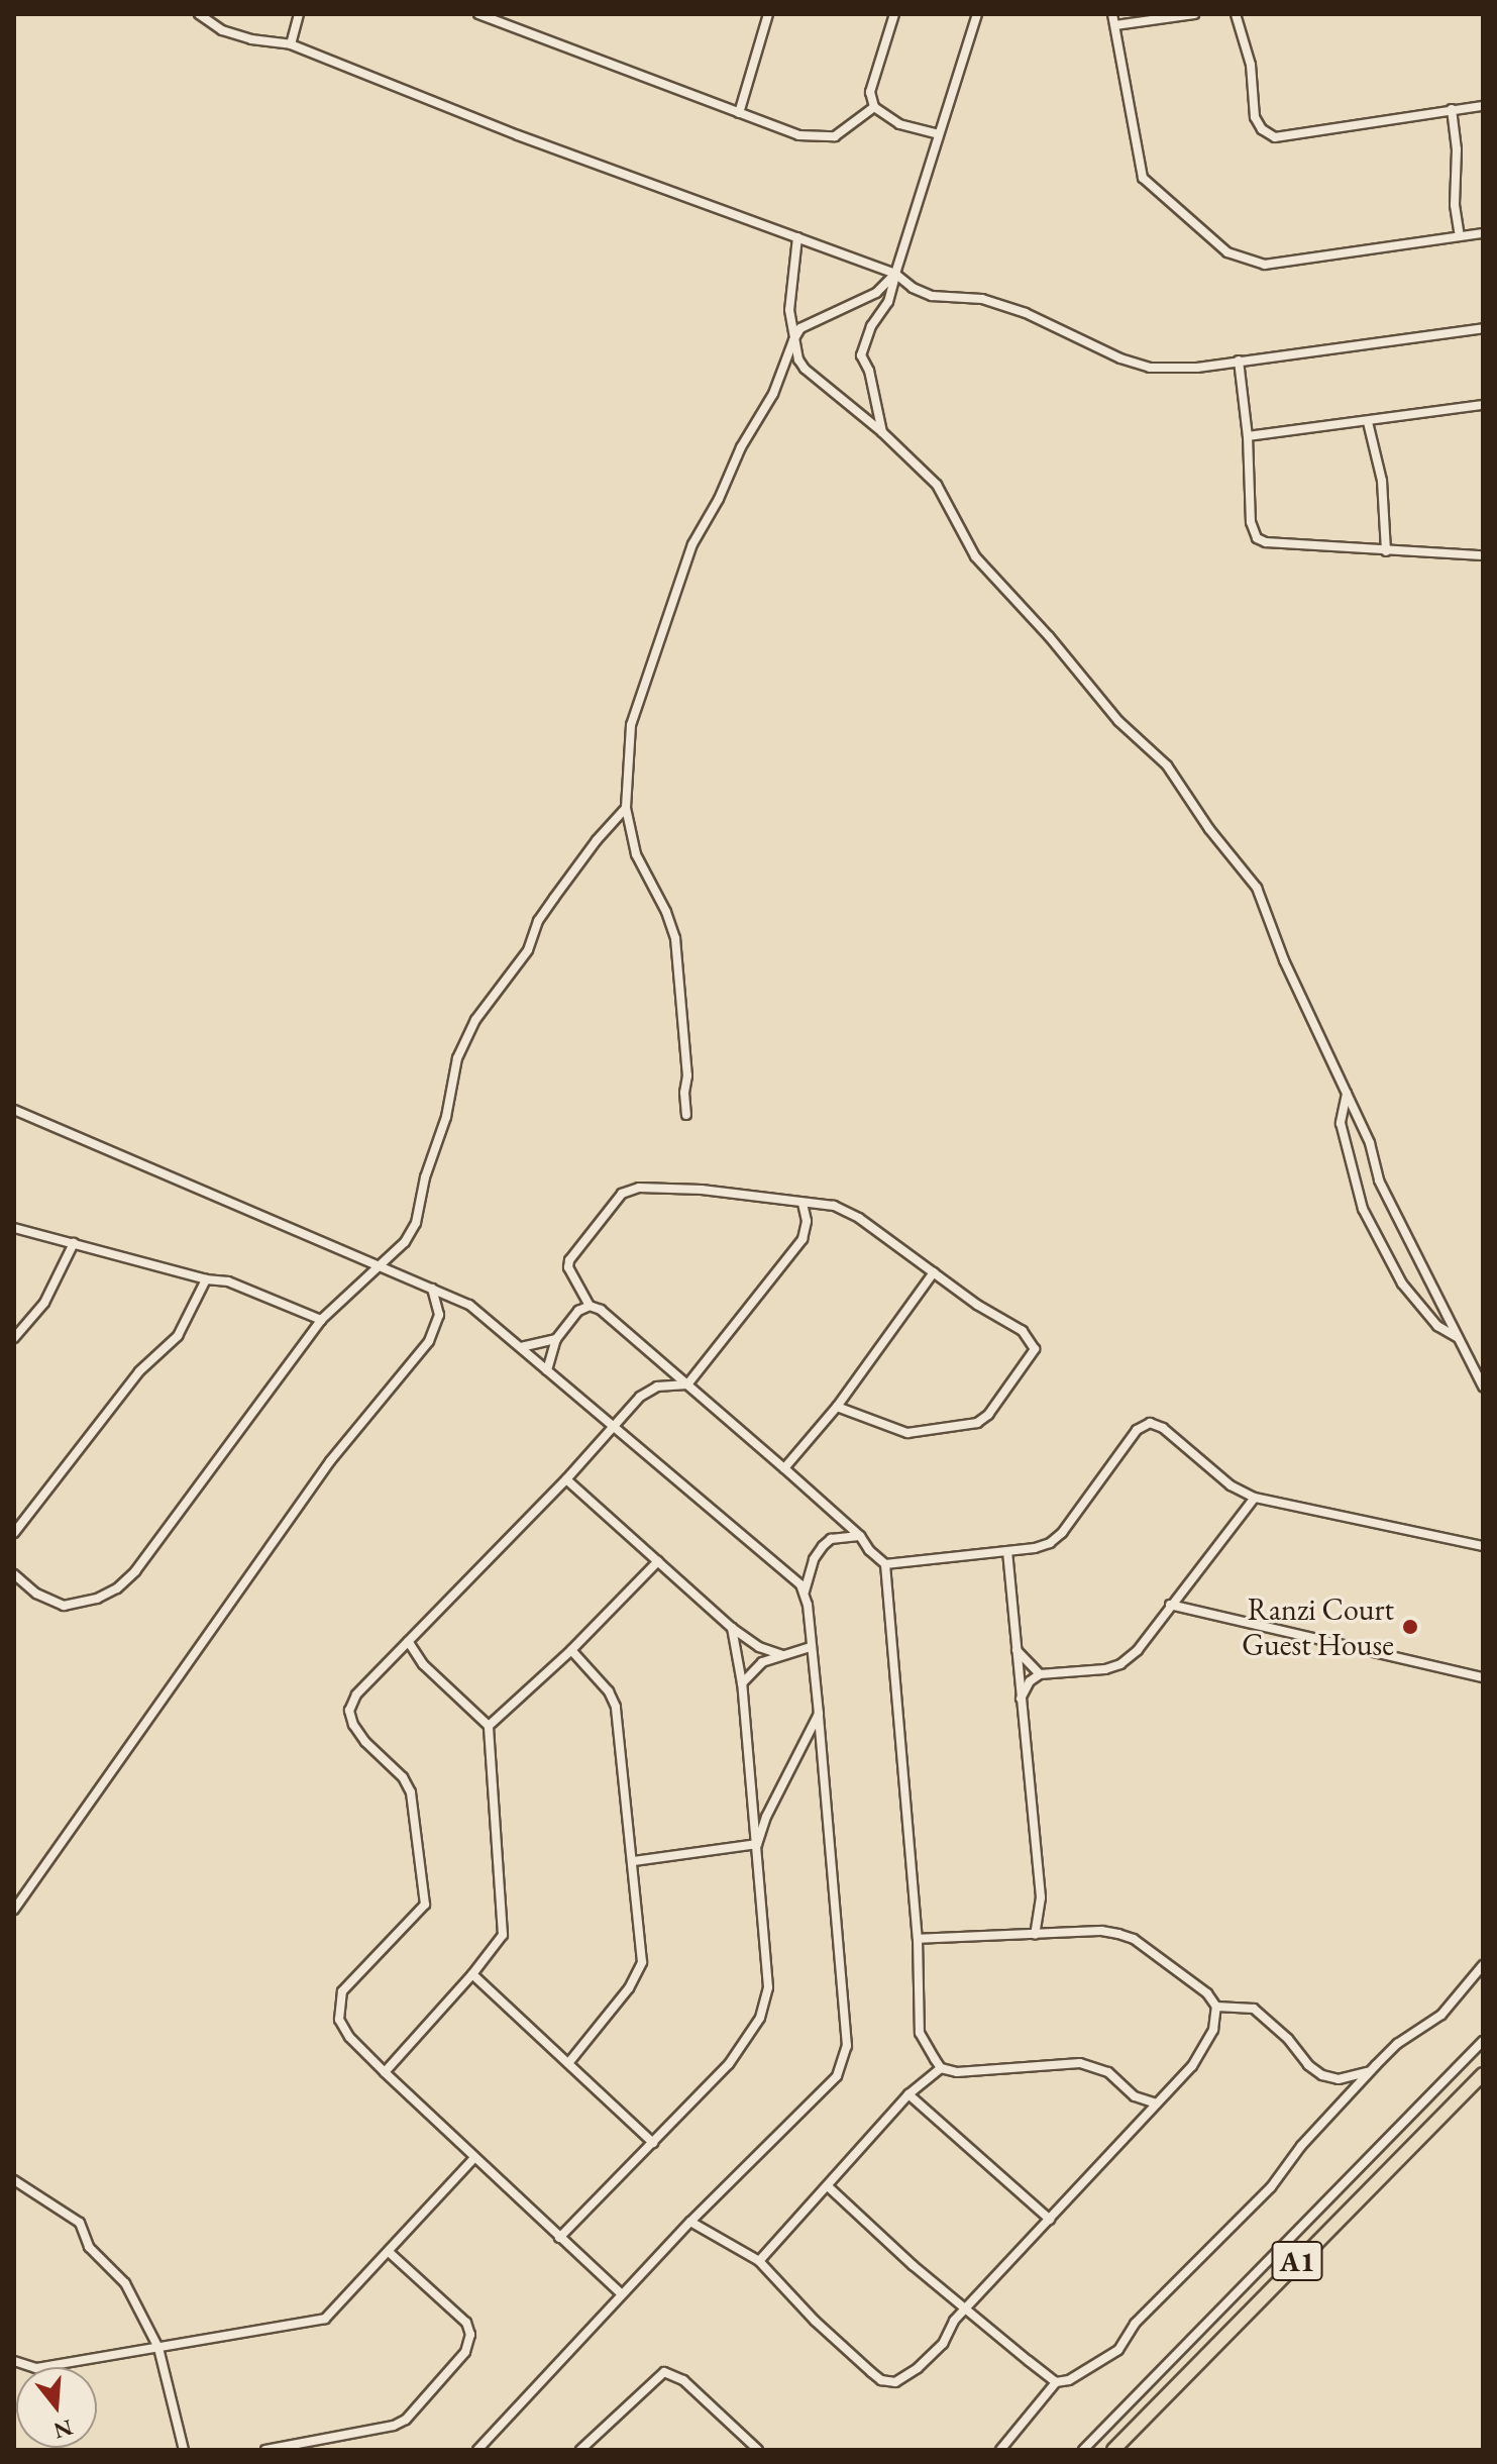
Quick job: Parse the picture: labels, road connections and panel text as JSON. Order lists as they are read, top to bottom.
{
  "streets": {
    "highway": ["A1"]
  },
  "places": ["Ranzi Court Guest House"],
  "north": "bottom"
}
